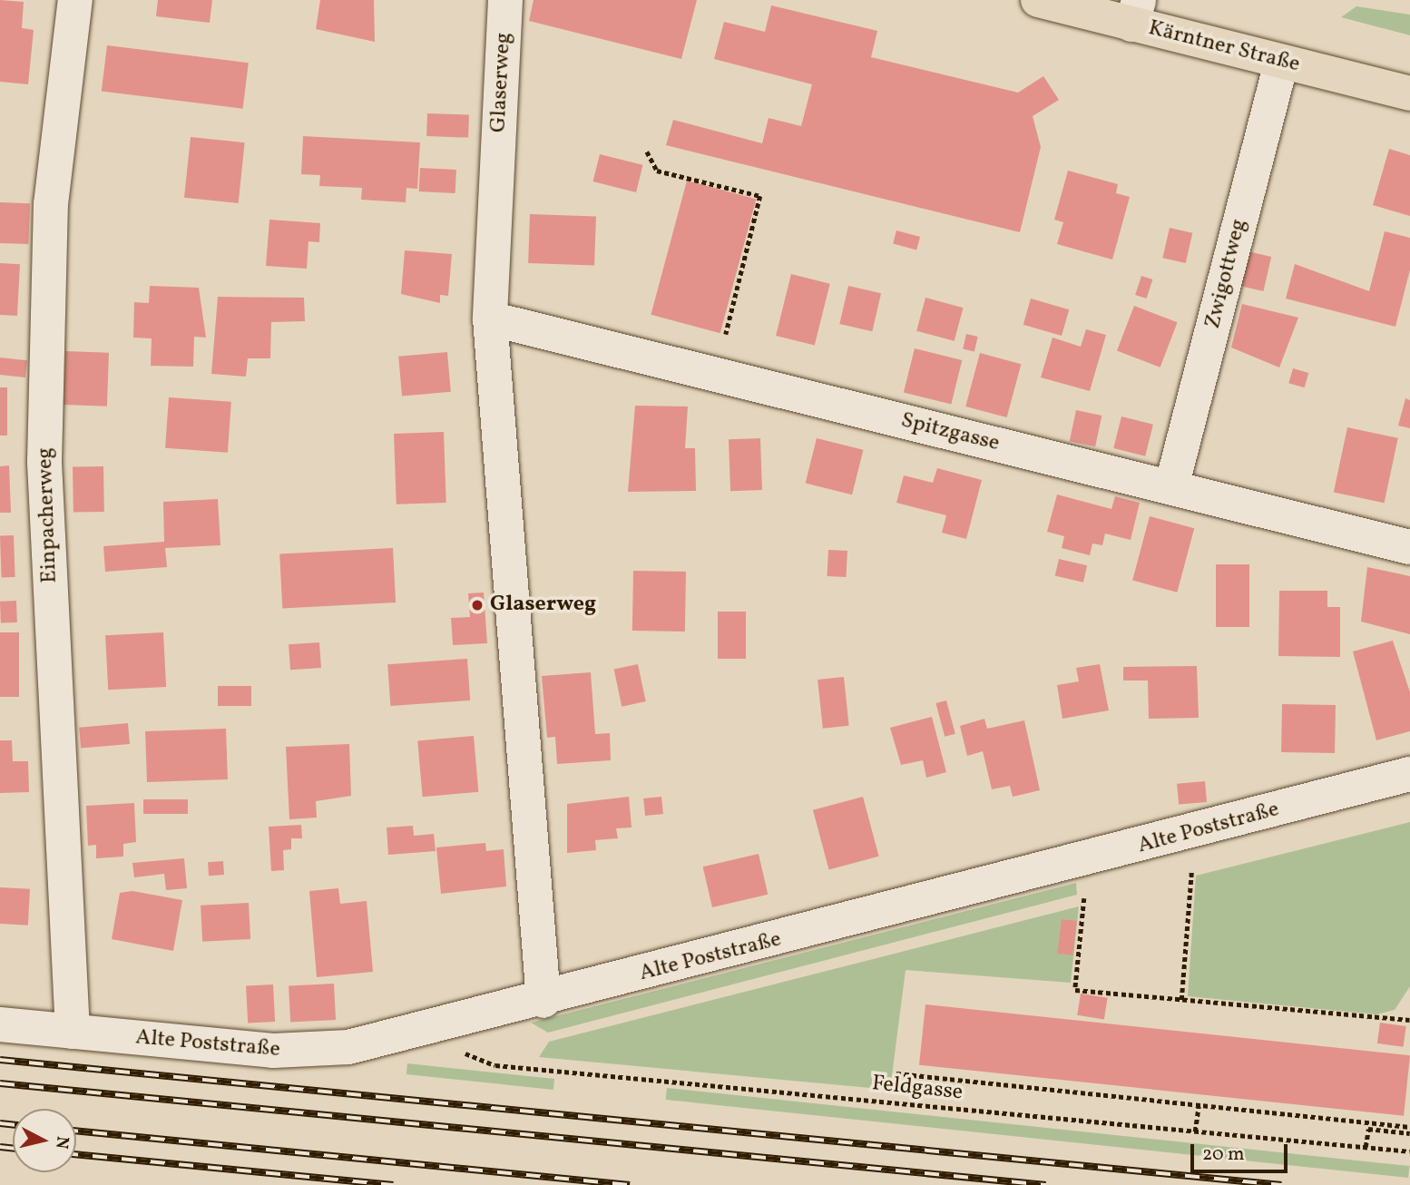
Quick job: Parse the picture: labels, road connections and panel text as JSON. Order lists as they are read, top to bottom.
{
  "streets": {
    "main road": ["Kärntner Straße"],
    "street": [
      "Glaserweg",
      "Zwigottweg",
      "Spitzgasse",
      "Einpacherweg",
      "Alte Poststraße"
    ],
    "path": ["Feldgasse"]
  },
  "crossings": [
    ["Kärntner Straße", "Zwigottweg"],
    ["Glaserweg", "Spitzgasse"],
    ["Glaserweg", "Alte Poststraße"],
    ["Zwigottweg", "Spitzgasse"],
    ["Einpacherweg", "Alte Poststraße"],
    ["Alte Poststraße", "Feldgasse"]
  ],
  "places": ["Glaserweg"],
  "scale_bar": "20 m",
  "north": "right"
}
